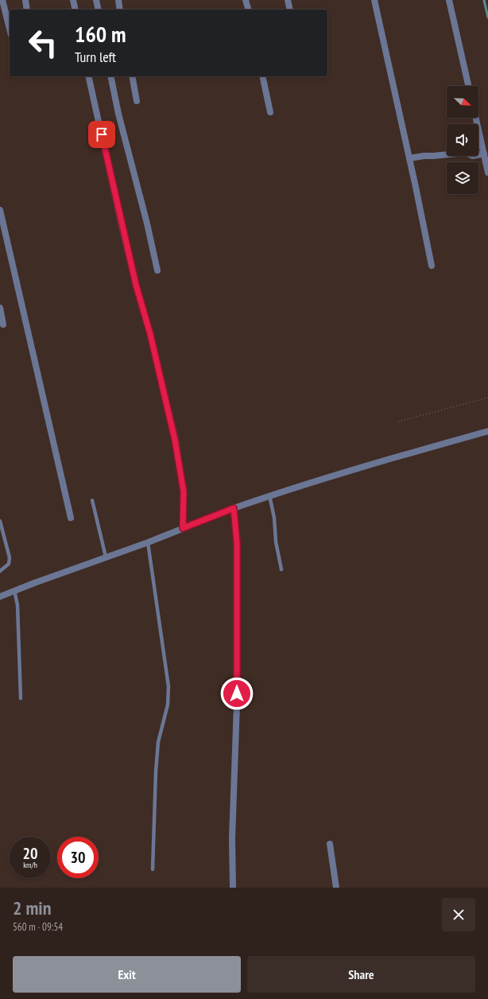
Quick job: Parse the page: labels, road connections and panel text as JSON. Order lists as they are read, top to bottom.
{
  "north": "bottom right",
  "page": {
    "turn": ["160 m", "Turn left"],
    "speed": "20 km/h",
    "limit": "30",
    "heading": ["2 min", "560 m · 09:54"],
    "buttons": ["Exit", "Share"]
  }
}
